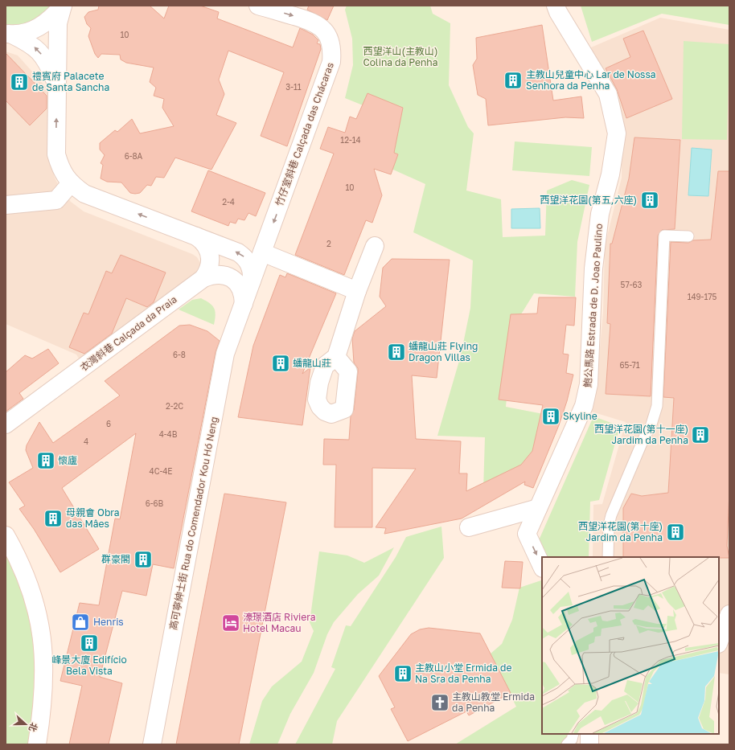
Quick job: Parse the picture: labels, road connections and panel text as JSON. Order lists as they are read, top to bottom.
{
  "streets": {
    "street": [
      "竹仔室斜巷 Calçada das Chácaras",
      "鮑公馬路 Estrada de D. Joao Paulino",
      "衣灣斜巷 Calçada da Praia",
      "高可寧紳士街 Rua do Comendador Kou Hó Neng"
    ]
  },
  "crossings": [
    ["竹仔室斜巷 Calçada das Chácaras", "衣灣斜巷 Calçada da Praia"],
    ["竹仔室斜巷 Calçada das Chácaras", "高可寧紳士街 Rua do Comendador Kou Hó Neng"]
  ],
  "one_way": ["竹仔室斜巷 Calçada das Chácaras"],
  "parks": ["西望洋山(主教山) Colina da Penha"],
  "places": {
    "building": [
      "主教山兒童中心 Lar de Nossa Senhora da Penha",
      "禮賓府 Palacete de Santa Sancha",
      "西望洋花園(第五,六座)",
      "蟠龍山莊 Flying Dragon Villas",
      "蟠龍山莊",
      "Skyline",
      "西望洋花園(第十一座) Jardim da Penha",
      "懷廬",
      "母親會 Obra das Mâes",
      "西望洋花園(第十座) Jardim da Penha",
      "群豪閣",
      "峰景大廈 Edifício Bela Vista",
      "主教山小堂 Ermida de Nª Srª da Penha"
    ],
    "shop": ["Henris"],
    "hotel": ["濠璟酒店 Riviera Hotel Macau"],
    "church": ["主教山教堂 Ermida da Penha"]
  },
  "house_numbers": [
    "10",
    "3-11",
    "12-14",
    "6-8A",
    "10",
    "2-4",
    "2",
    "57-63",
    "149-175",
    "6-8",
    "65-71",
    "2-2C",
    "6",
    "4-4B",
    "4",
    "4C-4E",
    "6-6B"
  ],
  "north": "right"
}
